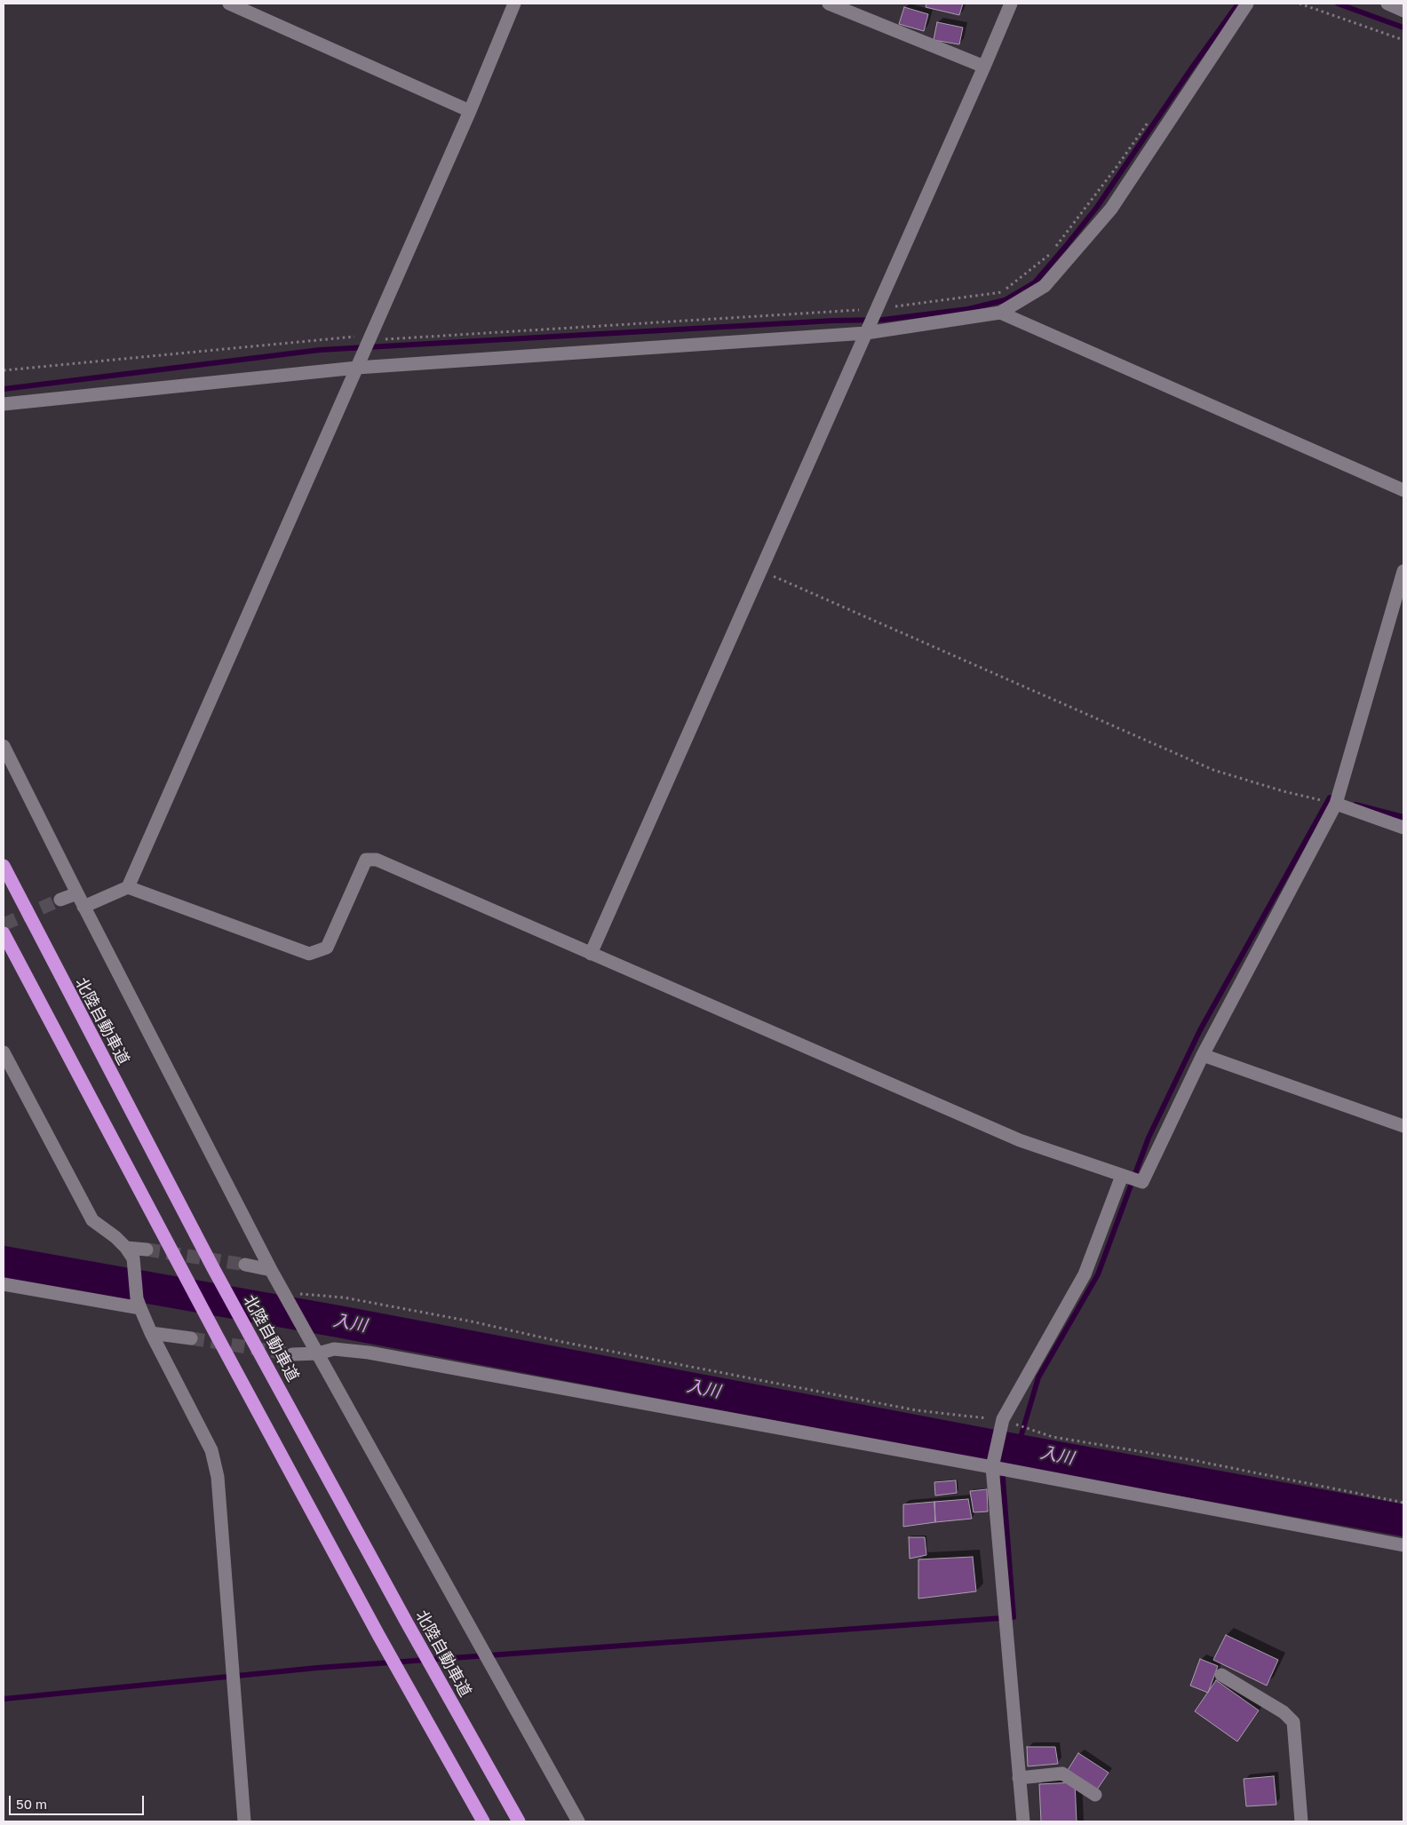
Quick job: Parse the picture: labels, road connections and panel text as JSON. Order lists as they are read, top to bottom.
{
  "streets": {
    "highway": ["北陸自動車道"]
  },
  "water": ["入川"],
  "scale_bar": "50 m"
}
